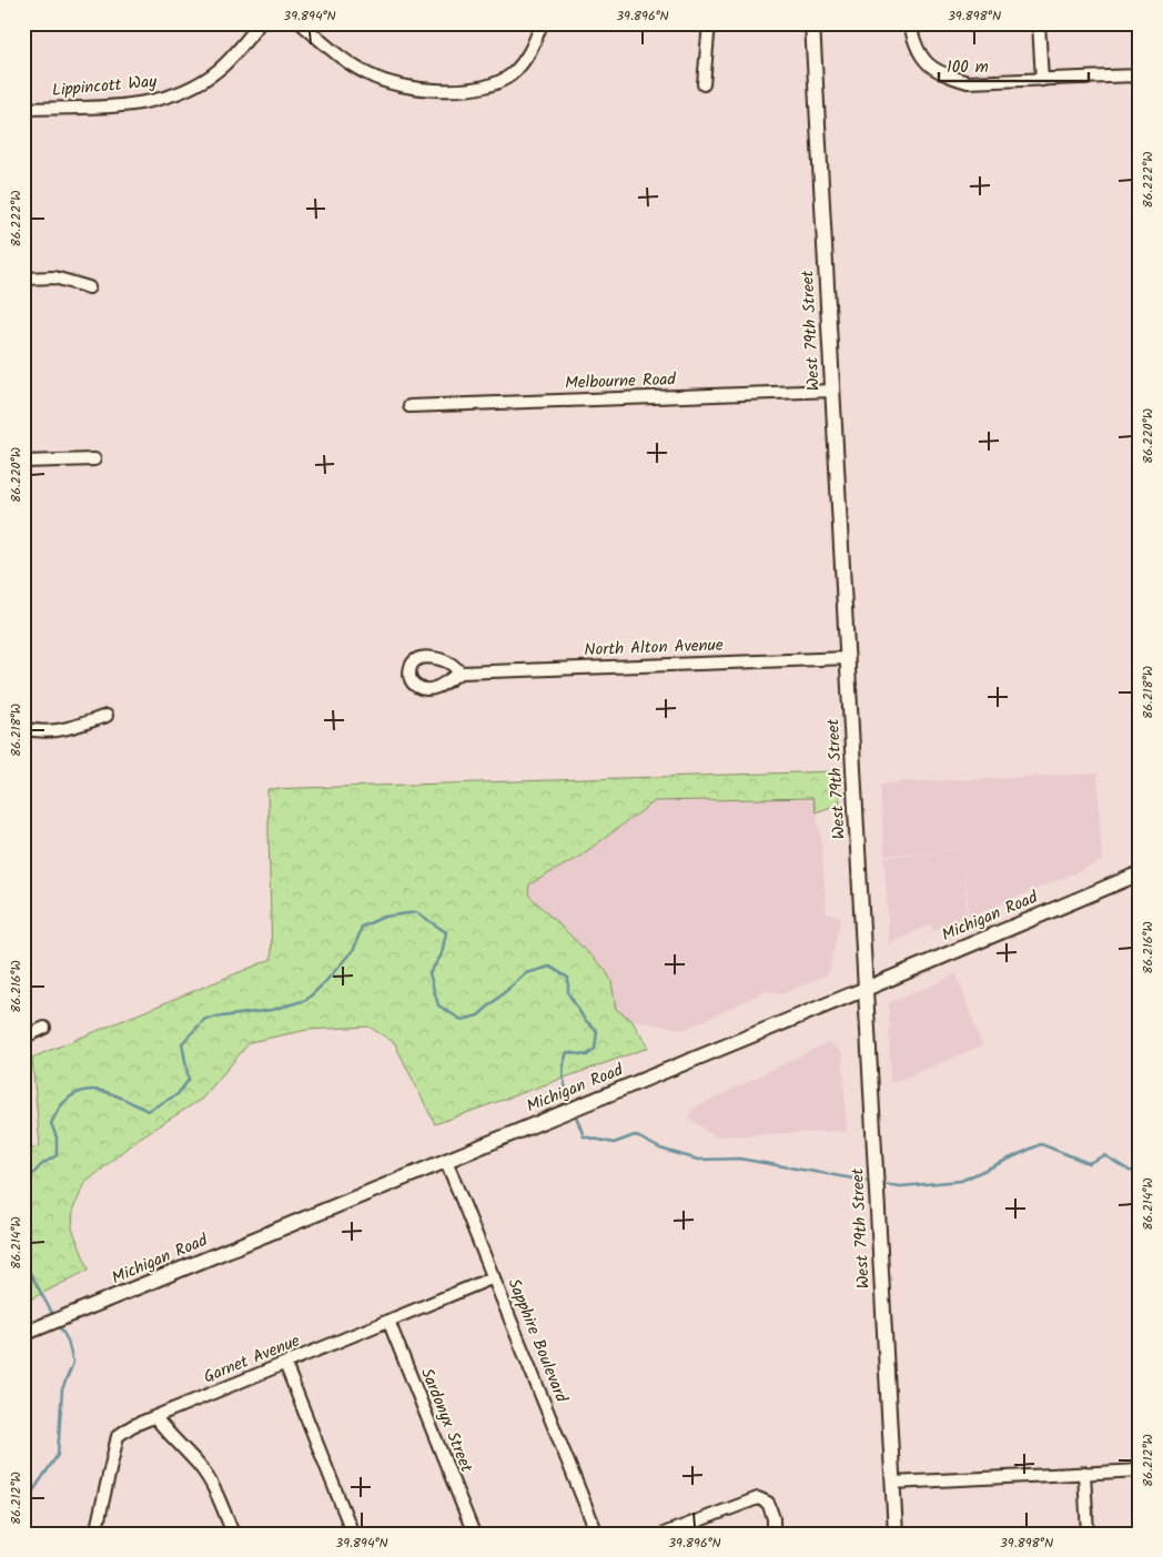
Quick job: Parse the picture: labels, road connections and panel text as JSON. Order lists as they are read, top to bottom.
{
  "streets": {
    "main road": ["West 79th Street", "Michigan Road"],
    "street": [
      "Lippincott Way",
      "Melbourne Road",
      "North Alton Avenue",
      "Sapphire Boulevard",
      "Garnet Avenue",
      "Sardonyx Street"
    ]
  },
  "crossings": [
    ["West 79th Street", "Melbourne Road"],
    ["West 79th Street", "North Alton Avenue"],
    ["West 79th Street", "Michigan Road"],
    ["Michigan Road", "Sapphire Boulevard"],
    ["Sapphire Boulevard", "Garnet Avenue"],
    ["Garnet Avenue", "Sardonyx Street"]
  ],
  "scale_bar": "100 m",
  "coordinates": [
    "39.894°N",
    "39.896°N",
    "39.898°N",
    "86.222°W",
    "86.220°W",
    "86.218°W",
    "86.216°W",
    "86.214°W",
    "86.212°W"
  ]
}
